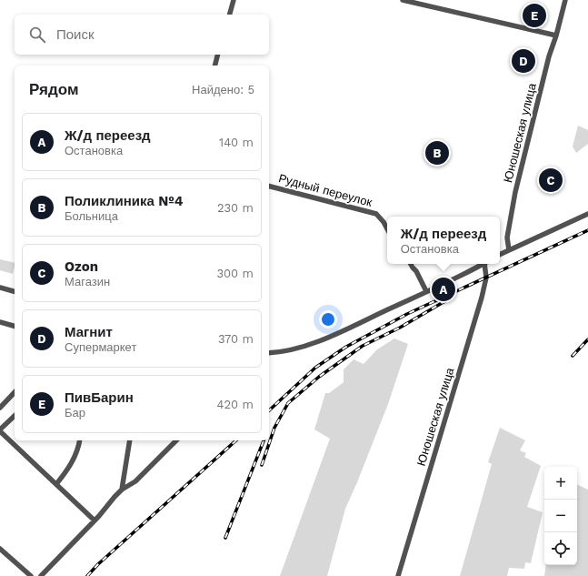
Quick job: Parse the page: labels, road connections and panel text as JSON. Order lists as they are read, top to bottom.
{
  "streets": {
    "street": ["Юношеская улица", "Рудный переулок"]
  },
  "page": {
    "pins": [
      "E",
      "D",
      "B",
      "C",
      "A"
    ],
    "search": "Поиск",
    "heading": ["Рядом", "Найдено: 5"],
    "list": [
      {
        "mark": "A",
        "name": "Ж/д переезд",
        "note": "Остановка",
        "value": "140 m"
      },
      {
        "mark": "B",
        "name": "Поликлиника №4",
        "note": "Больница",
        "value": "230 m"
      },
      {
        "mark": "C",
        "name": "Ozon",
        "note": "Магазин",
        "value": "300 m"
      },
      {
        "mark": "D",
        "name": "Магнит",
        "note": "Супермаркет",
        "value": "370 m"
      },
      {
        "mark": "E",
        "name": "ПивБарин",
        "note": "Бар",
        "value": "420 m"
      }
    ],
    "popup": ["Ж/д переезд", "Остановка"],
    "map_buttons": ["+", "−"]
  }
}
